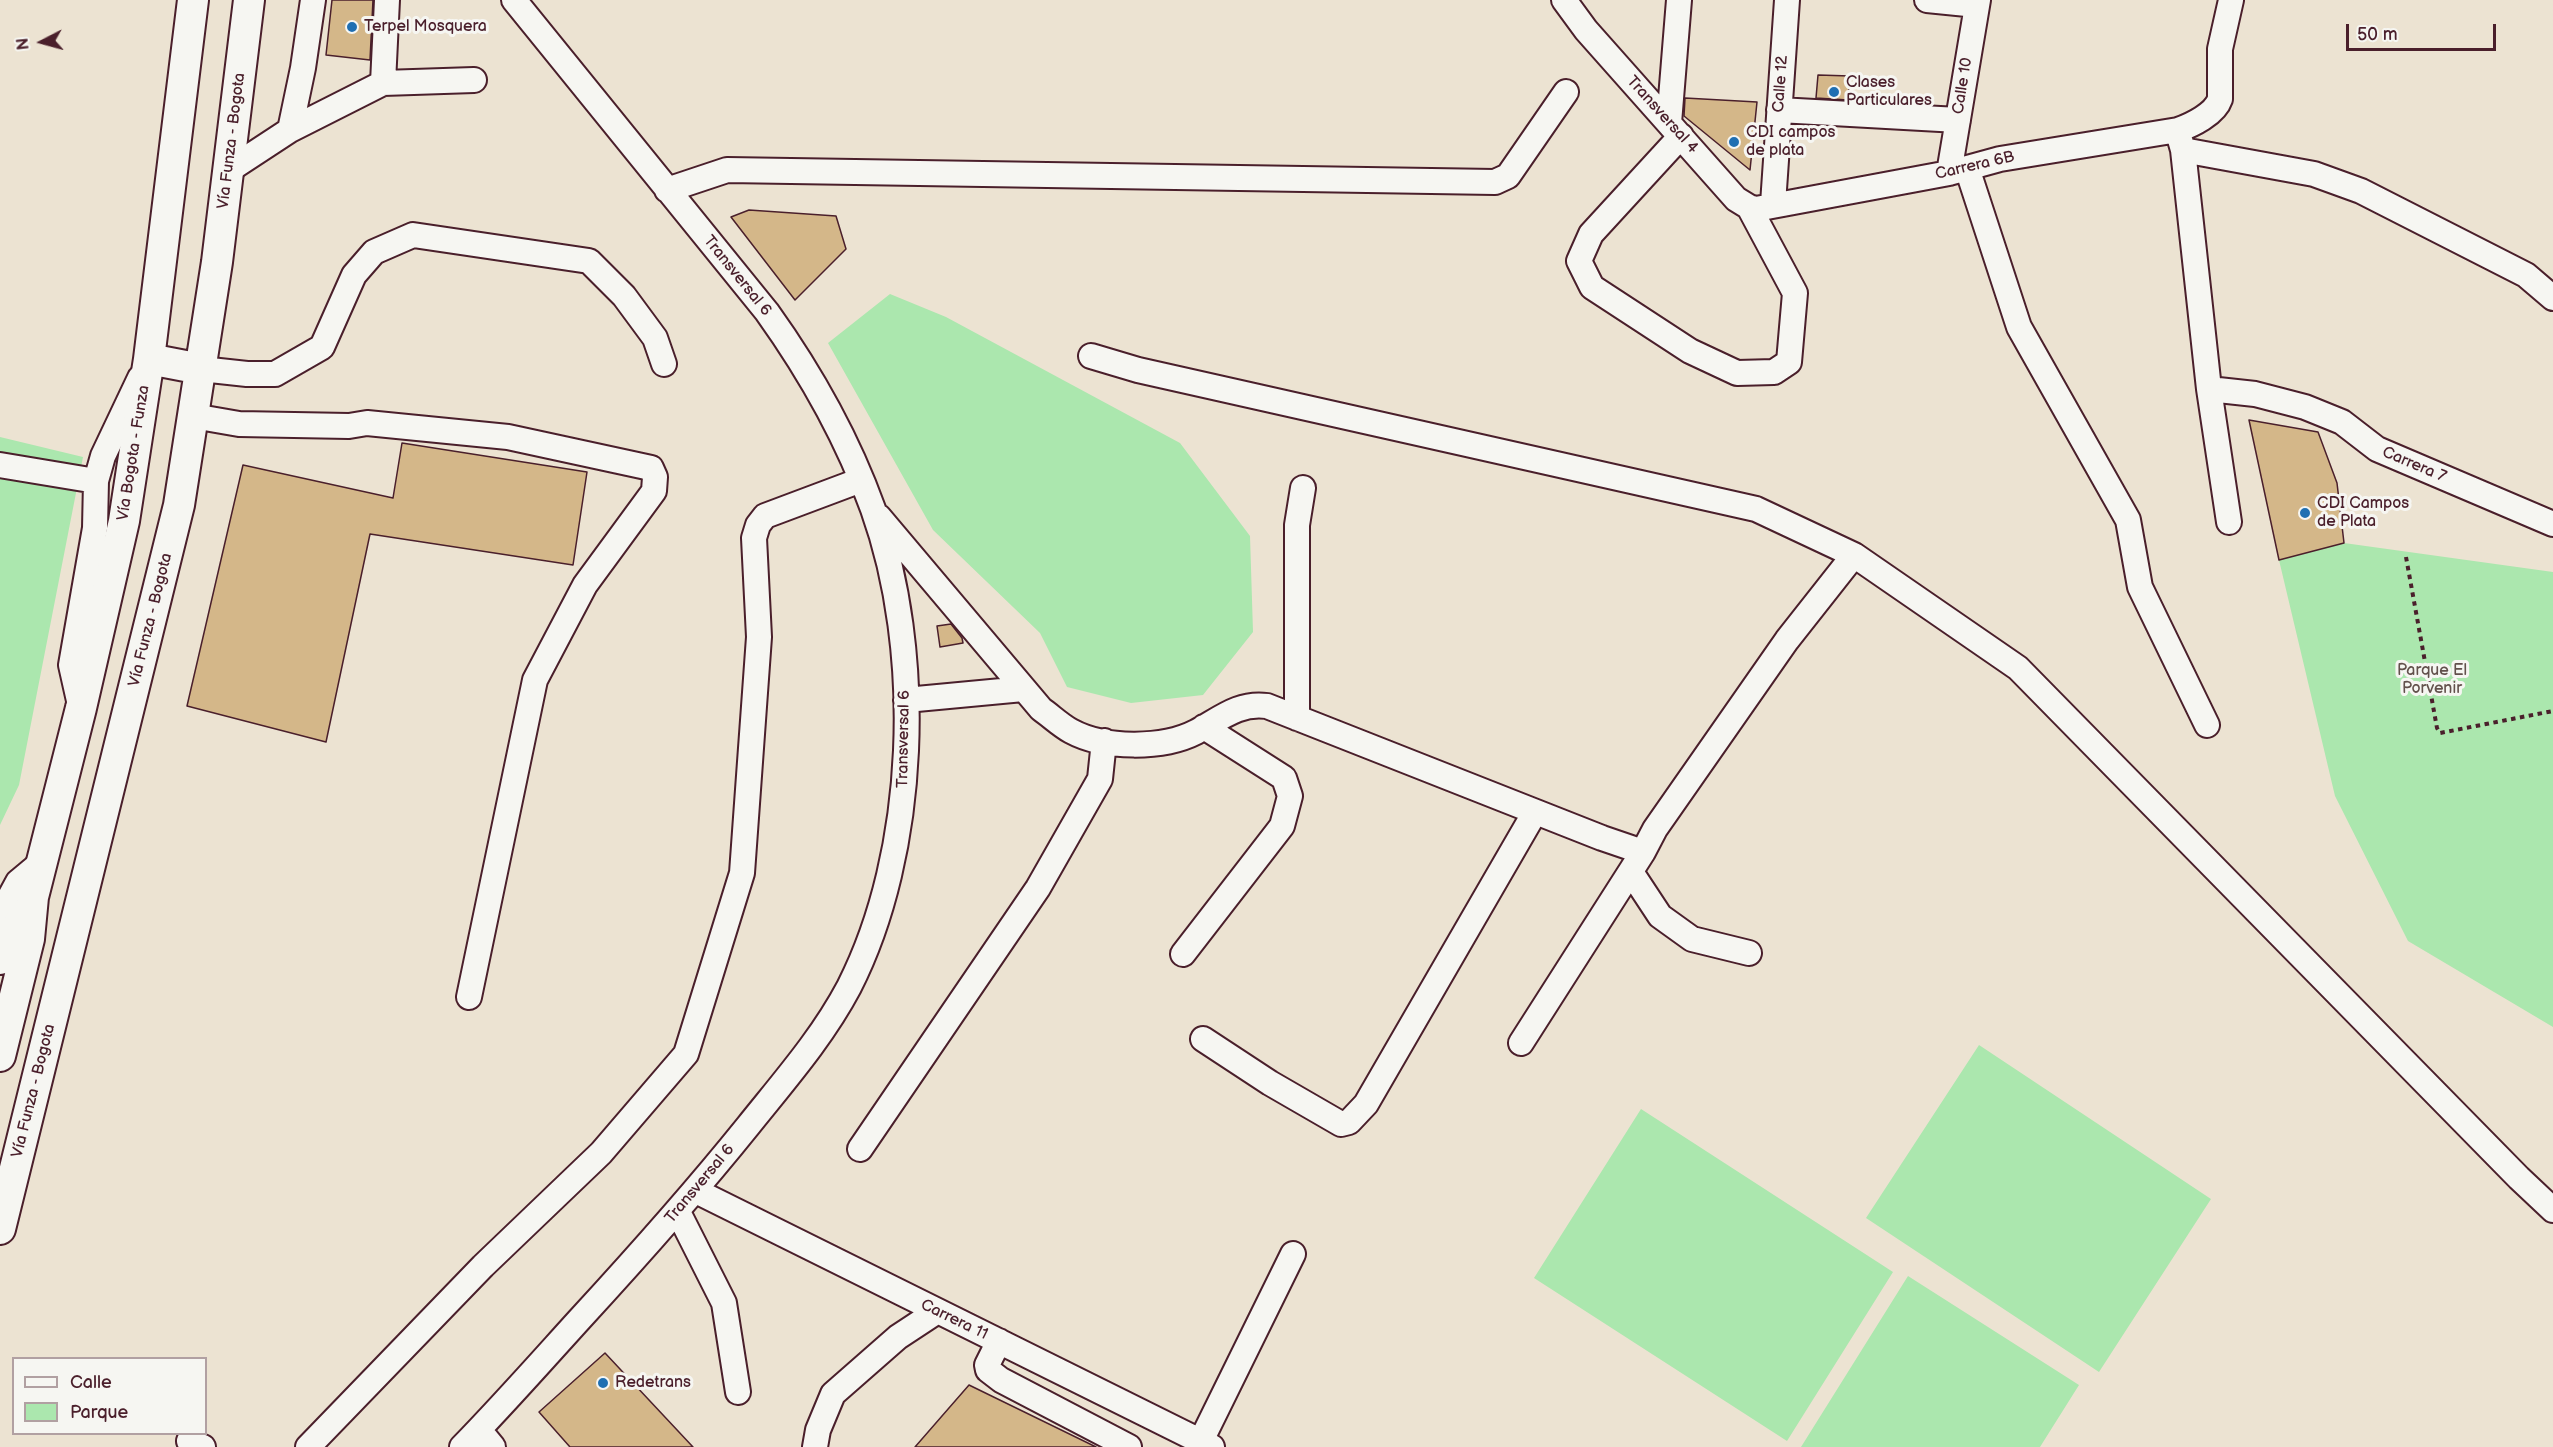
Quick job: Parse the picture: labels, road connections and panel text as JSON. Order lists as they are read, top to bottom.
{
  "streets": {
    "main road": ["Vía Funza - Bogota", "Vía Bogota - Funza"],
    "street": [
      "Calle 12",
      "Calle 10",
      "Transversal 4",
      "Carrera 6B",
      "Transversal 6",
      "Carrera 7",
      "Carrera 11"
    ]
  },
  "crossings": [
    ["Calle 12", "Transversal 4"],
    ["Calle 12", "Carrera 6B"],
    ["Calle 10", "Carrera 6B"],
    ["Transversal 4", "Carrera 6B"],
    ["Transversal 6", "Carrera 11"]
  ],
  "parks": ["Parque El Porvenir"],
  "places": [
    "Terpel Mosquera",
    "Clases Particulares",
    "CDI campos de plata",
    "CDI Campos de Plata",
    "Redetrans"
  ],
  "legend": ["Calle", "Parque"],
  "scale_bar": "50 m",
  "north": "left"
}
